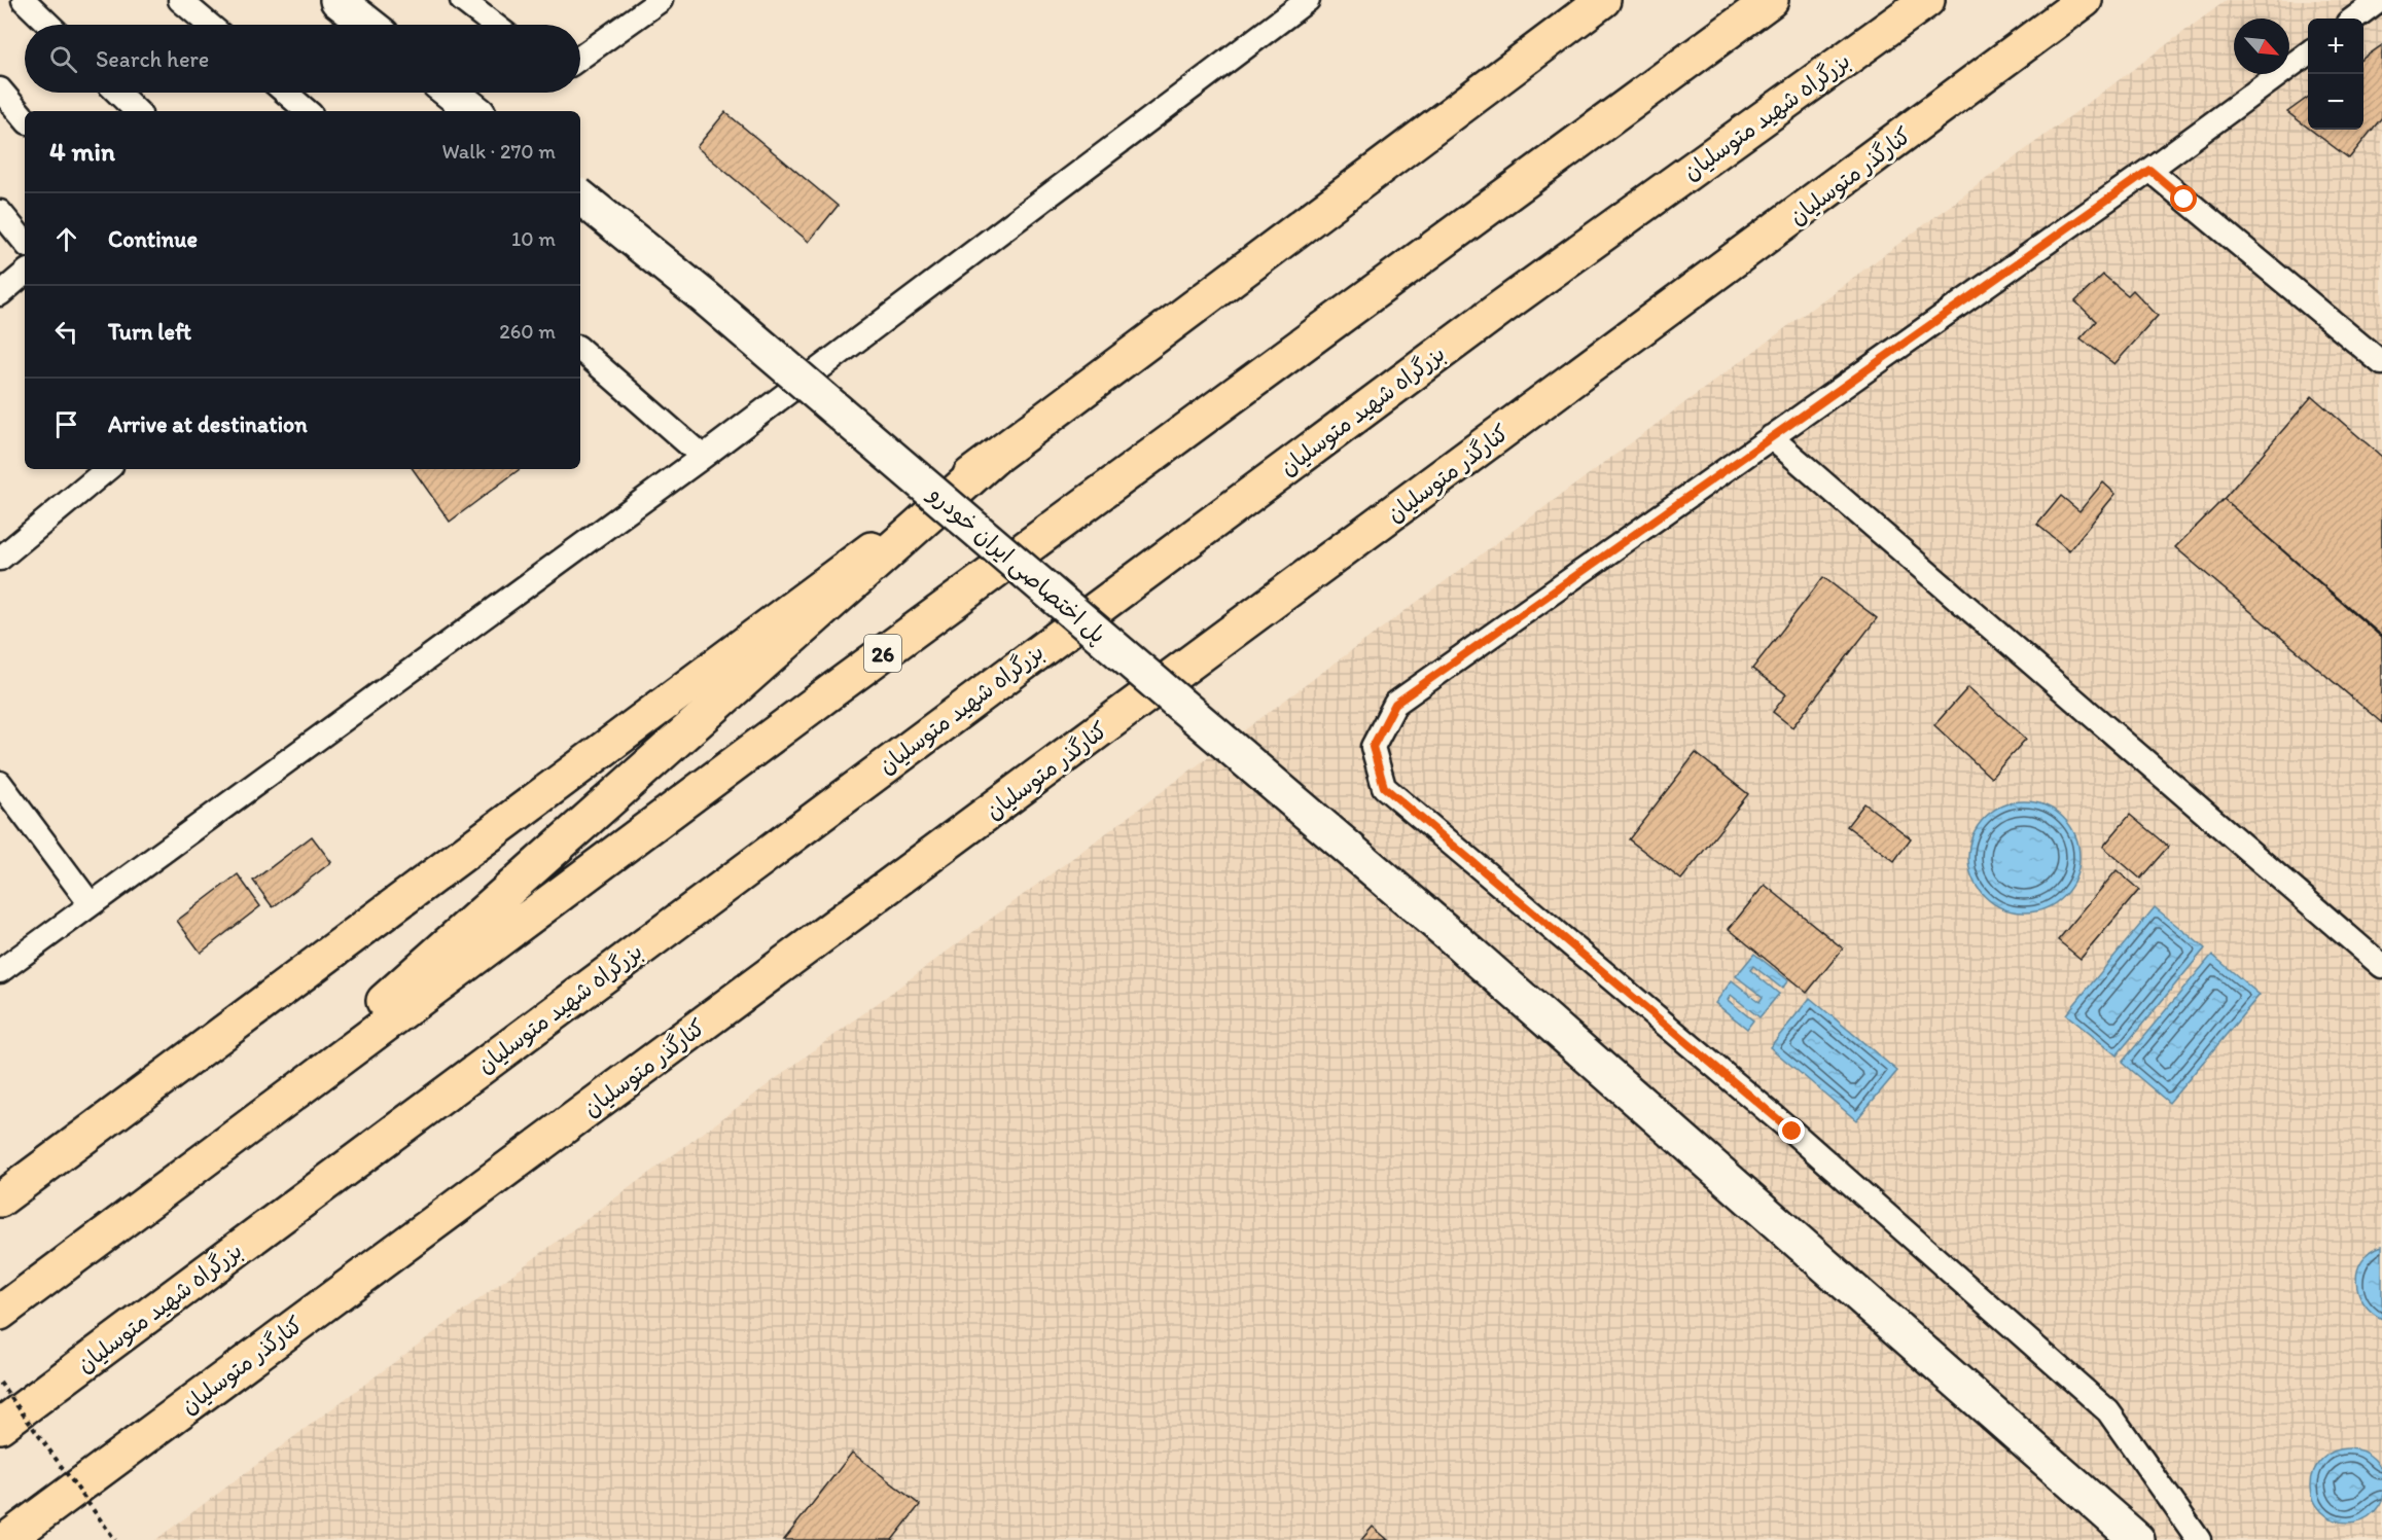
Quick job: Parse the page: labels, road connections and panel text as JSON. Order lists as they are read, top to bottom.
{
  "streets": {
    "main road": ["بزرگراه شهید متوسلیان", "کنارگذر متوسلیان", "26"],
    "street": ["پل اختصاصی ایران خودرو"]
  },
  "north": "bottom right",
  "page": {
    "map_buttons": ["+", "−"],
    "search": "Search here",
    "heading": ["4 min", "Walk · 270 m"],
    "list": [
      ["Continue", "10 m"],
      ["Turn left", "260 m"],
      "Arrive at destination"
    ]
  }
}
